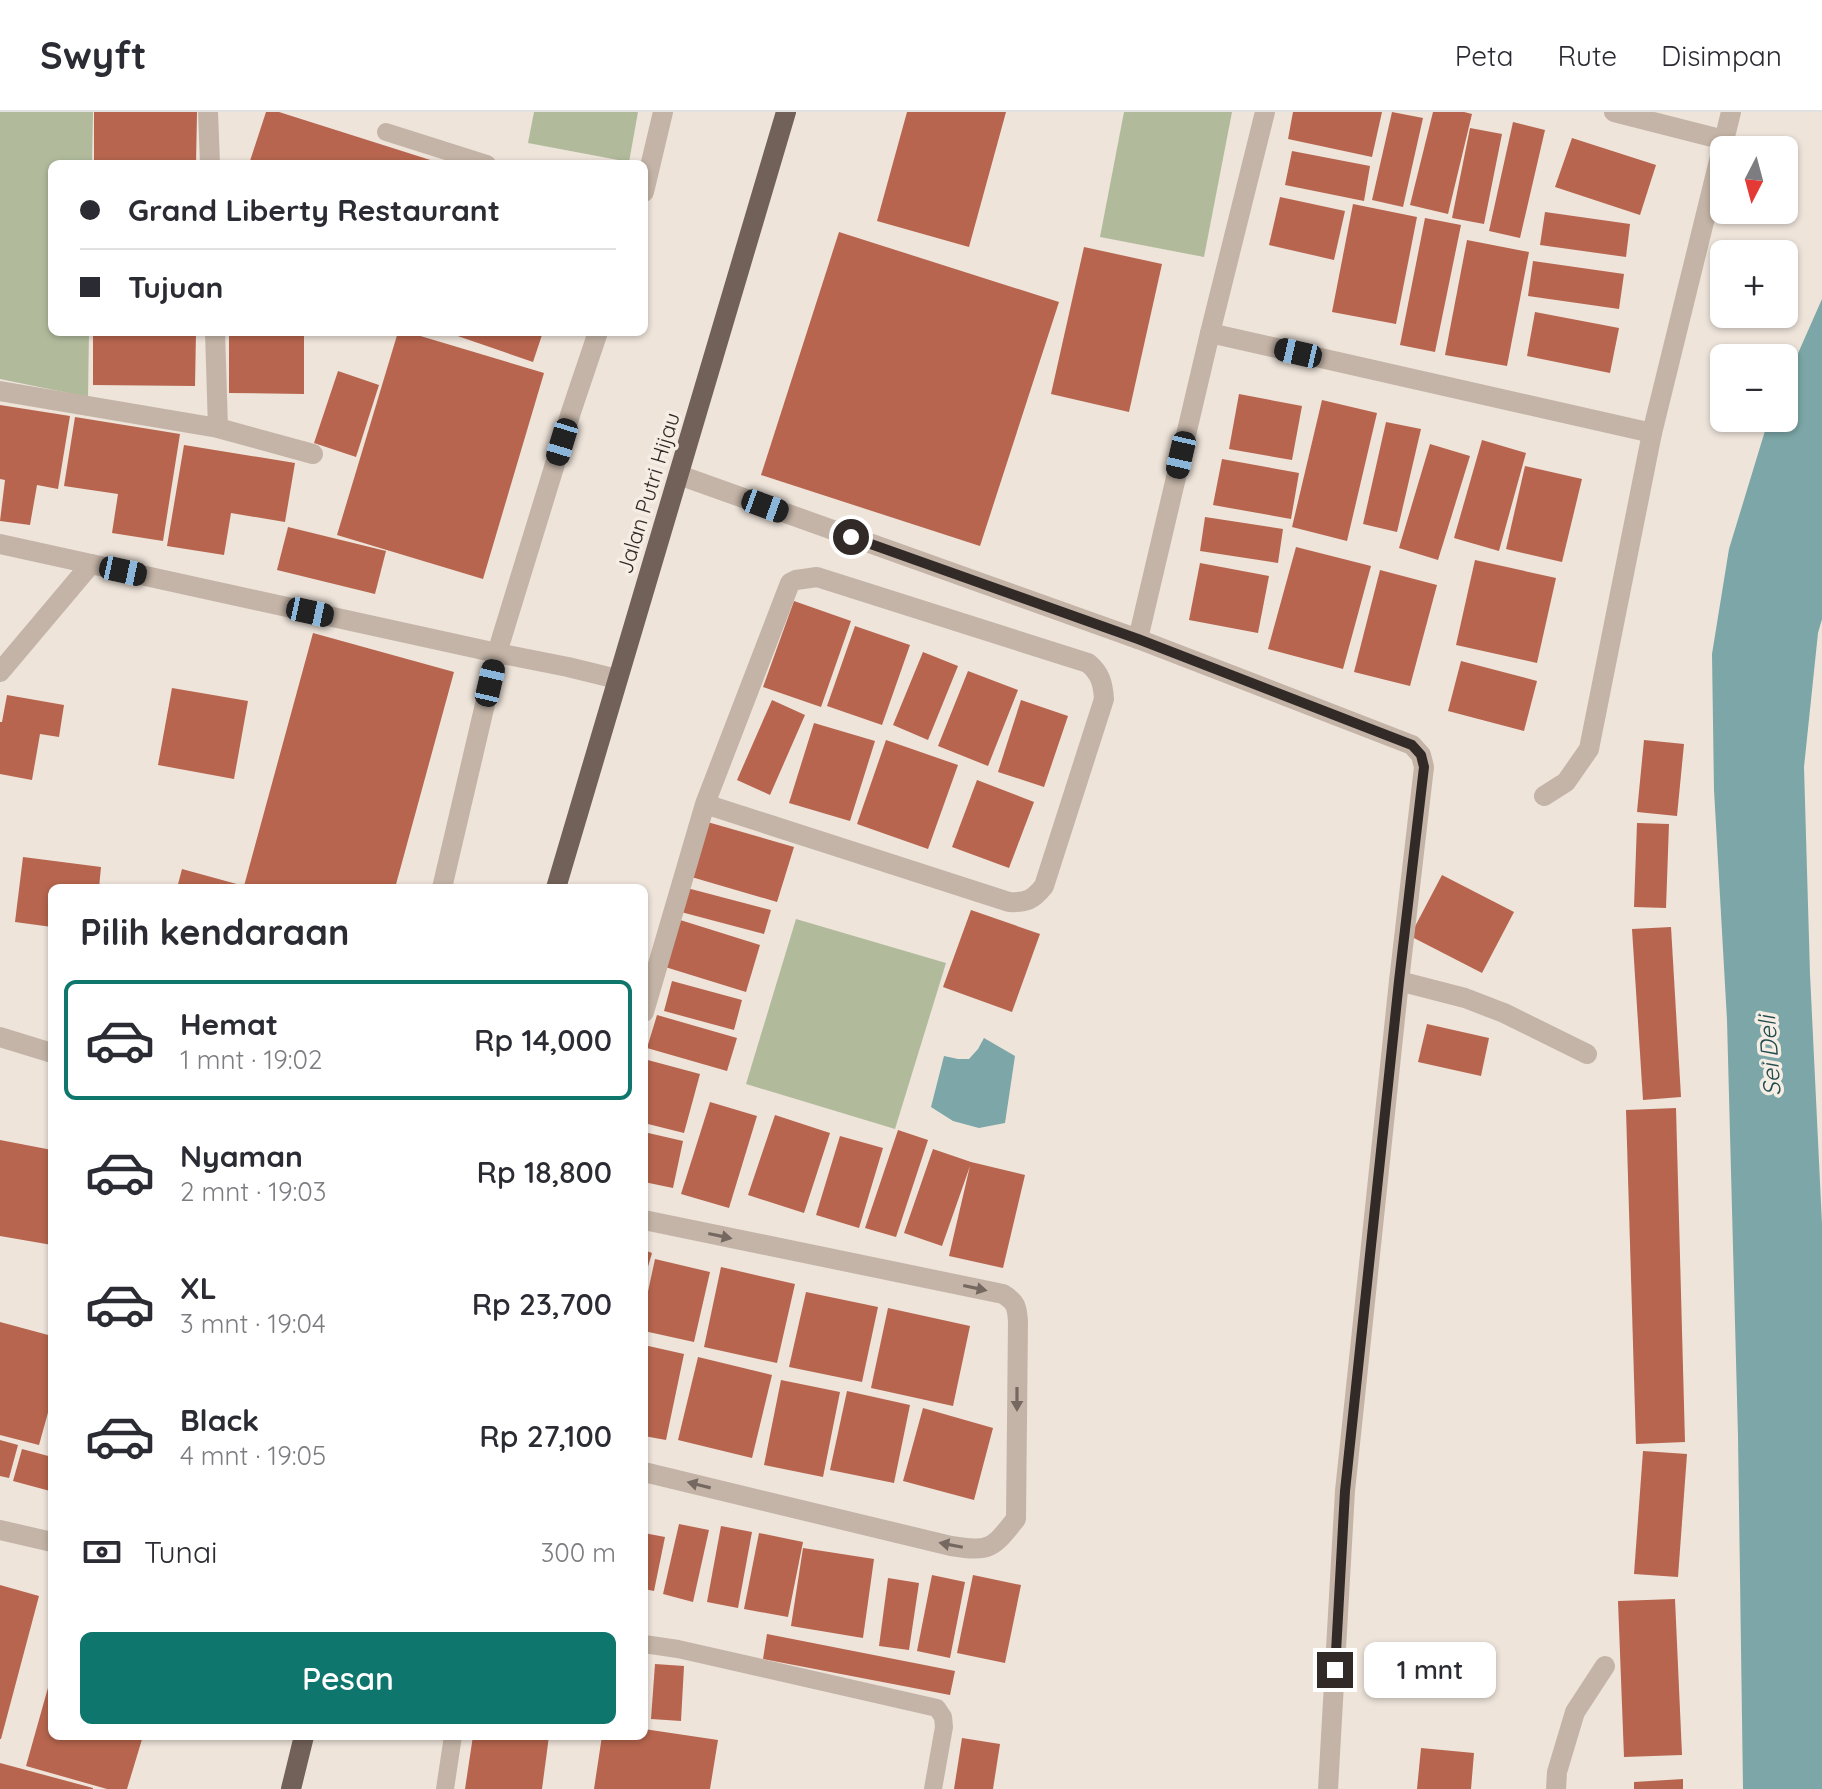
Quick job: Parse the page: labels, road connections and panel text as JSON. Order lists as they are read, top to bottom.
{
  "streets": {
    "main road": ["Jalan Putri Hijau"]
  },
  "water": ["Sei Deli"],
  "north": "bottom",
  "page": {
    "header": "Swyft",
    "nav": ["Peta", "Rute", "Disimpan"],
    "map_buttons": ["+", "−"],
    "banner": ["Grand Liberty Restaurant", "Tujuan"],
    "heading": "Pilih kendaraan",
    "list": [
      {
        "name": "Hemat",
        "note": "1 mnt · 19:02",
        "value": "Rp 14,000"
      },
      {
        "name": "Nyaman",
        "note": "2 mnt · 19:03",
        "value": "Rp 18,800"
      },
      {
        "name": "XL",
        "note": "3 mnt · 19:04",
        "value": "Rp 23,700"
      },
      {
        "name": "Black",
        "note": "4 mnt · 19:05",
        "value": "Rp 27,100"
      }
    ],
    "pay": ["Tunai", "300 m"],
    "buttons": "Pesan",
    "bubble": "1 mnt"
  }
}
